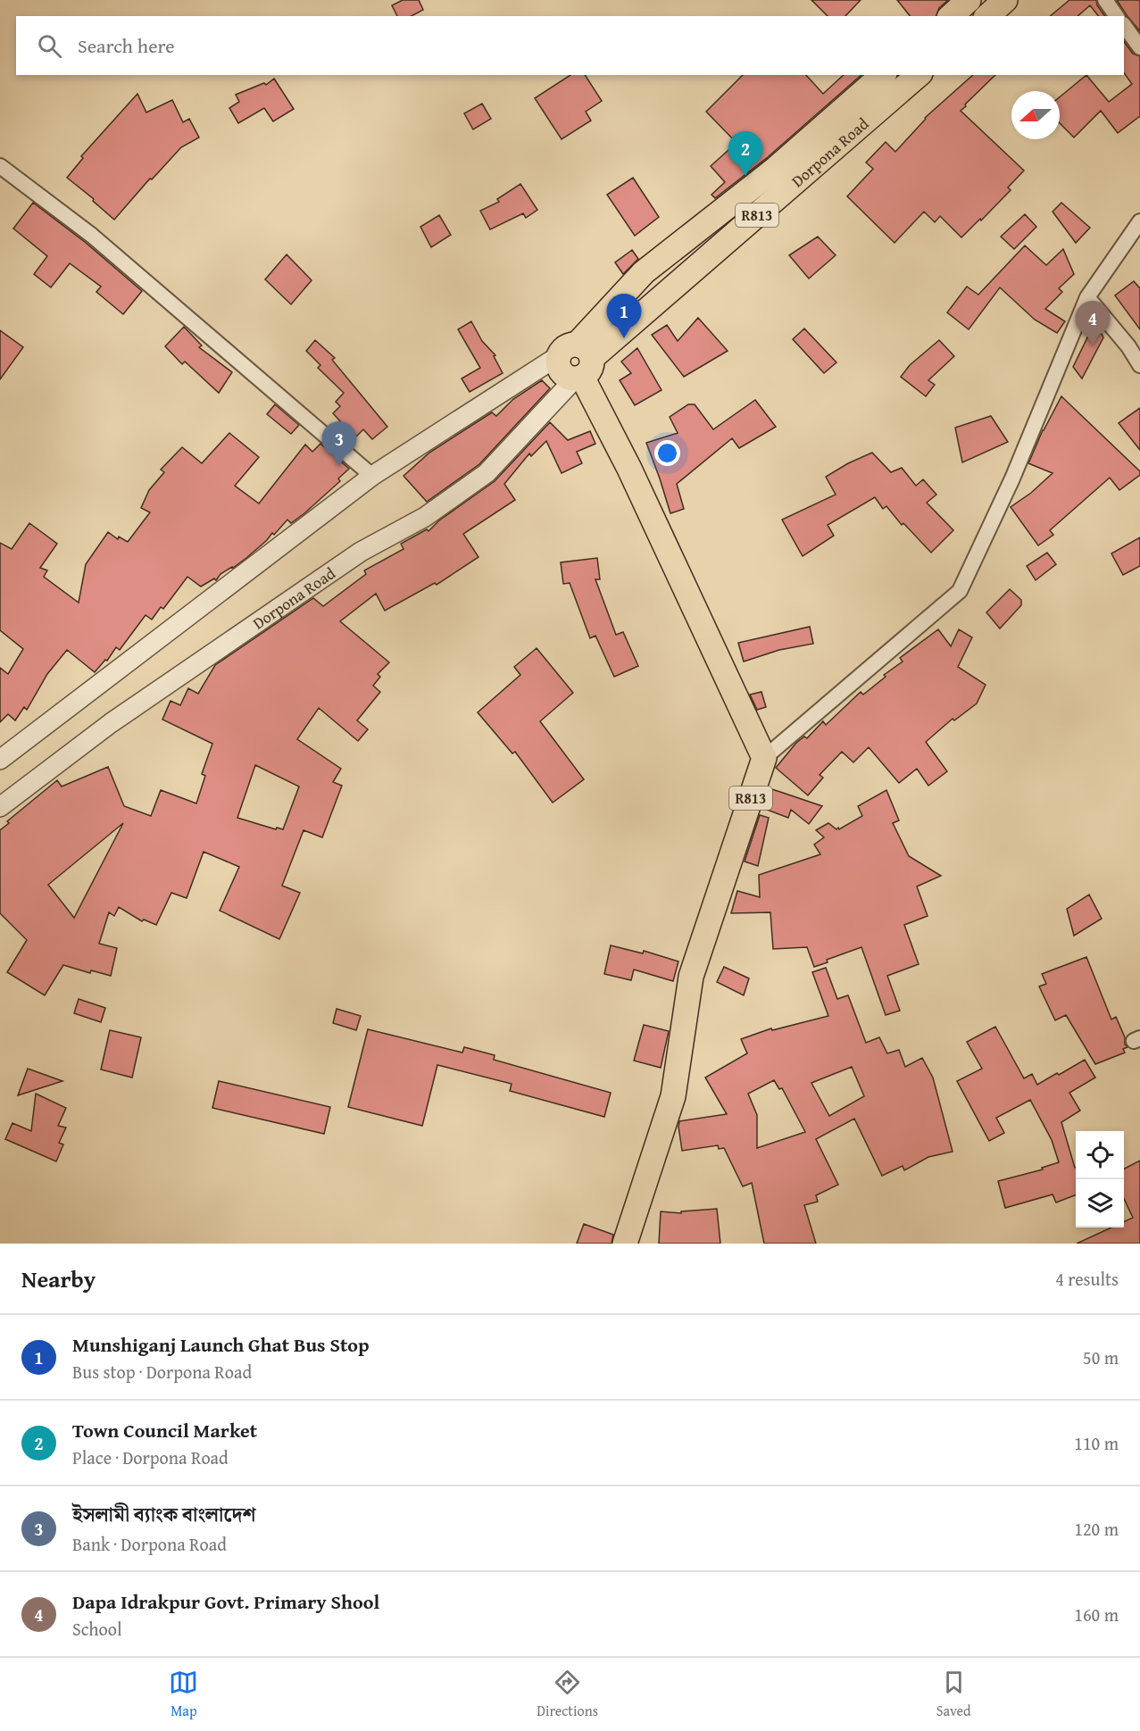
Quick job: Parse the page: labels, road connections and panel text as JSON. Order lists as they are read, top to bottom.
{
  "streets": {
    "main road": ["Dorpona Road", "R813"]
  },
  "north": "left",
  "page": {
    "search": "Search here",
    "pins": [
      "2",
      "1",
      "4",
      "3"
    ],
    "heading": ["Nearby", "4 results"],
    "list": [
      {
        "mark": "1",
        "name": "Munshiganj Launch Ghat Bus Stop",
        "note": "Bus stop · Dorpona Road",
        "value": "50 m"
      },
      {
        "mark": "2",
        "name": "Town Council Market",
        "note": "Place · Dorpona Road",
        "value": "110 m"
      },
      {
        "mark": "3",
        "name": "ইসলামী ব্যাংক বাংলাদেশ",
        "note": "Bank · Dorpona Road",
        "value": "120 m"
      },
      {
        "mark": "4",
        "name": "Dapa Idrakpur Govt. Primary Shool",
        "note": "School",
        "value": "160 m"
      }
    ],
    "nav": ["Map", "Directions", "Saved"]
  }
}
